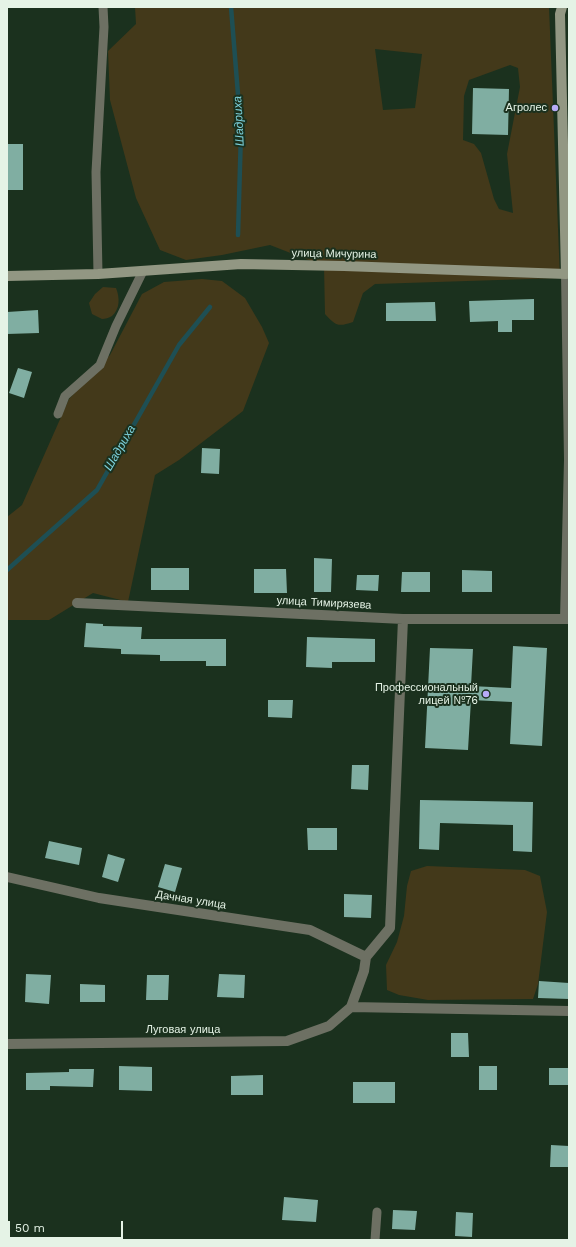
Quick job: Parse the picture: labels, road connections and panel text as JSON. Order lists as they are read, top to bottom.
{
  "streets": {
    "street": [
      "улица Мичурина",
      "улица Тимирязева",
      "Дачная улица",
      "Луговая улица"
    ]
  },
  "water": ["Шадриха"],
  "places": ["Агролес", "Профессиональный лицей №76"],
  "scale_bar": "50 m"
}
